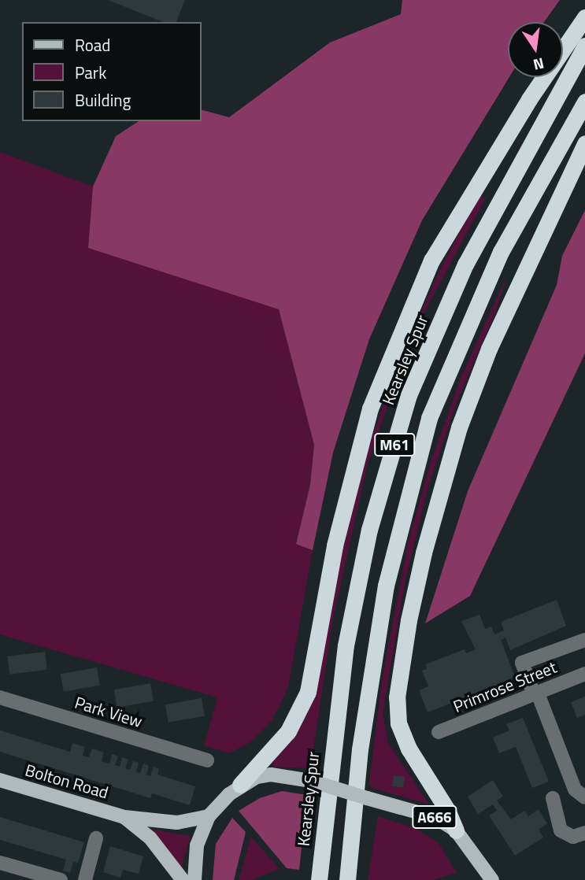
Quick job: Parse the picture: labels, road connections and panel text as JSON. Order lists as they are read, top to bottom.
{
  "streets": {
    "highway": ["Kearsley Spur", "M61"],
    "main road": ["Bolton Road", "A666"],
    "street": ["Primrose Street", "Park View"]
  },
  "crossings": [
    ["M61", "A666"],
    ["Bolton Road", "A666"]
  ],
  "legend": ["Road", "Park", "Building"],
  "north": "bottom"
}
